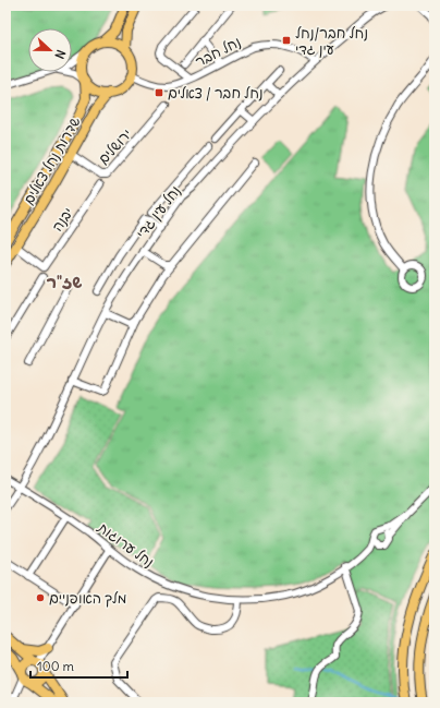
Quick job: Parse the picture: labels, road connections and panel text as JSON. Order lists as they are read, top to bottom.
{
  "streets": {
    "main road": ["שדרות נחל צאלים"],
    "street": [
      "נחל חבר",
      "ירושלים",
      "נחל עין גדי",
      "יבנה",
      "נחל ערוגות"
    ]
  },
  "crossings": [
    ["נחל חבר", "שדרות נחל צאלים"],
    ["נחל חבר", "נחל עין גדי"],
    ["ירושלים", "שדרות נחל צאלים"],
    ["שדרות נחל צאלים", "יבנה"],
    ["נחל עין גדי", "נחל ערוגות"]
  ],
  "districts": ["שז\"ר"],
  "places": {
    "transit": ["נחל חבר/נחל עין גדי", "נחל חבר / צאלים"],
    "other": ["מלך האופניים"]
  },
  "scale_bar": "100 m",
  "north": "right"
}
